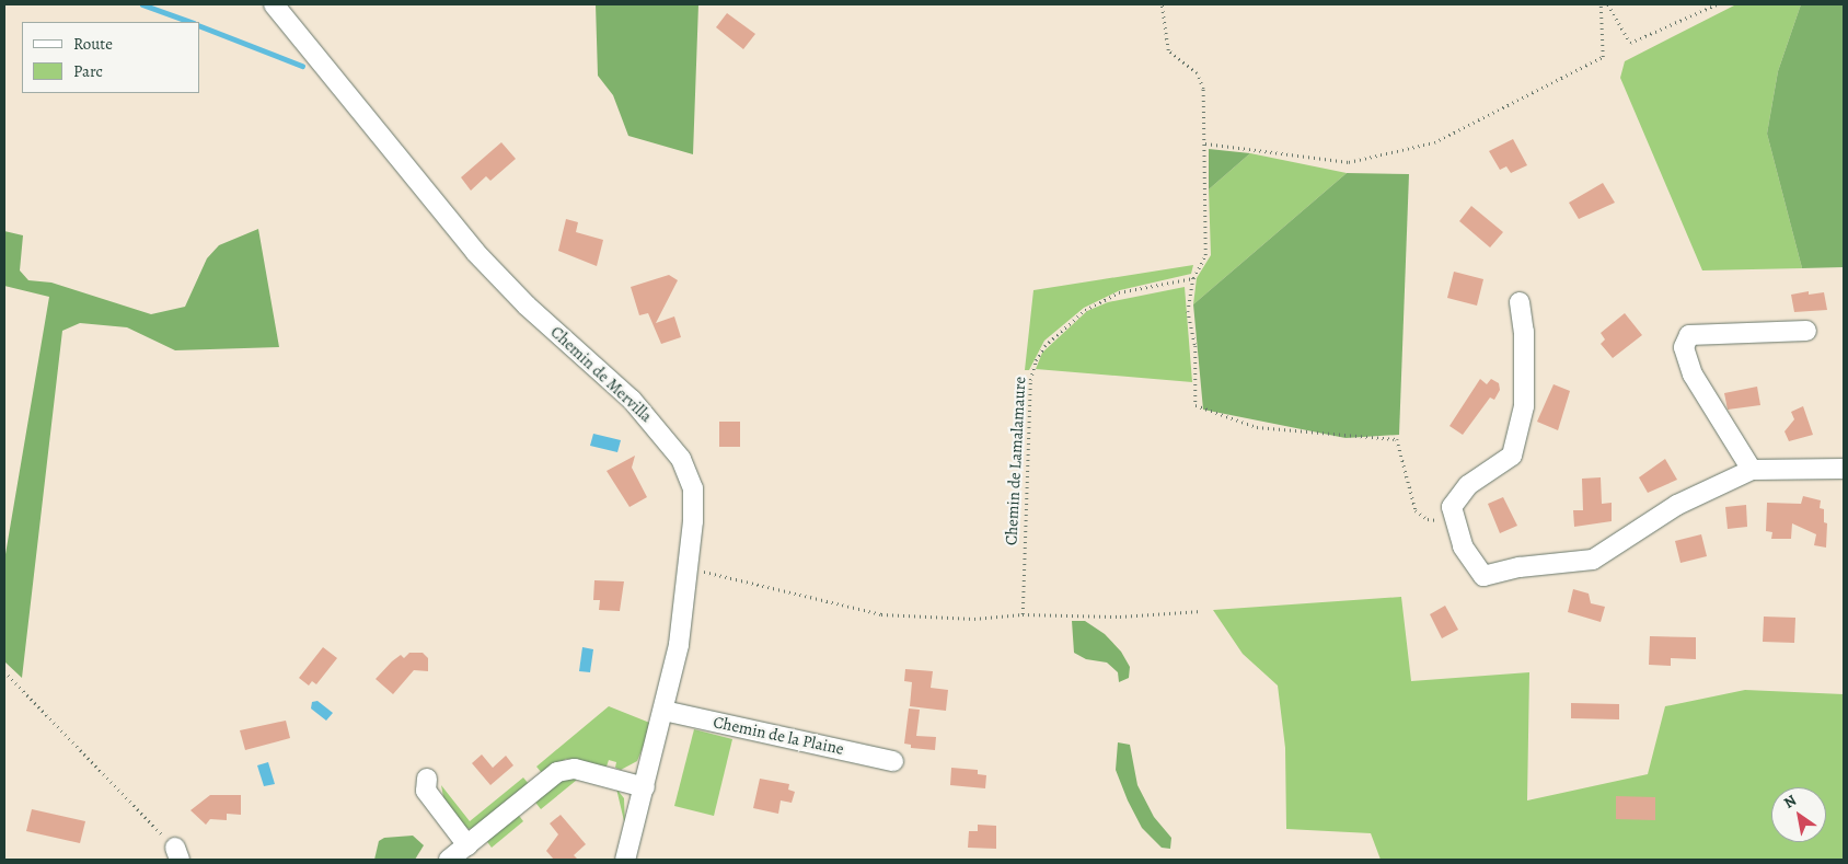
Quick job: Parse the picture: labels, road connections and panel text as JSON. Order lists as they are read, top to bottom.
{
  "streets": {
    "street": ["Chemin de Mervilla", "Chemin de la Plaine"],
    "path": ["Chemin de Lamalamaure"]
  },
  "crossings": [
    ["Chemin de Mervilla", "Chemin de la Plaine"]
  ],
  "legend": ["Route", "Parc"],
  "north": "top left"
}
